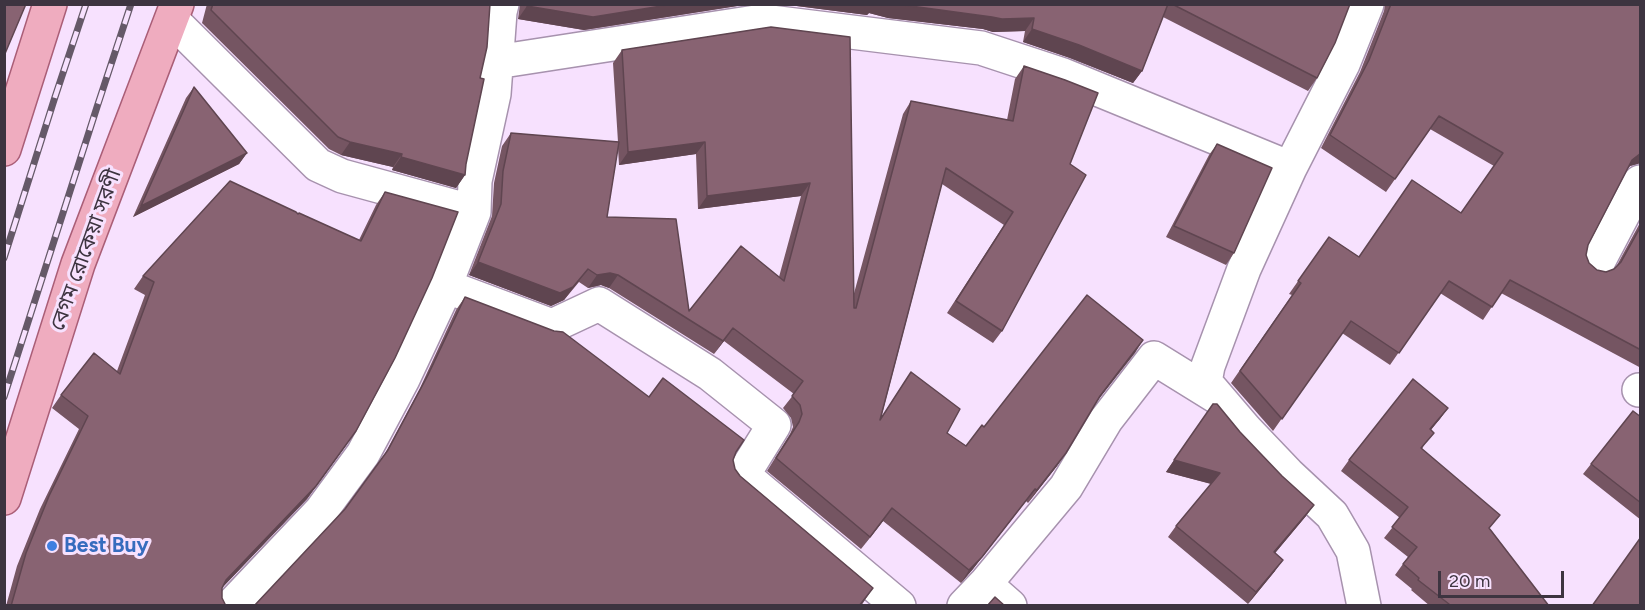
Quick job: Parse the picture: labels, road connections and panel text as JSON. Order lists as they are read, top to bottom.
{
  "streets": {
    "main road": ["বেগম রোকেয়া সরণী"]
  },
  "places": ["Best Buy"],
  "scale_bar": "20 m"
}
